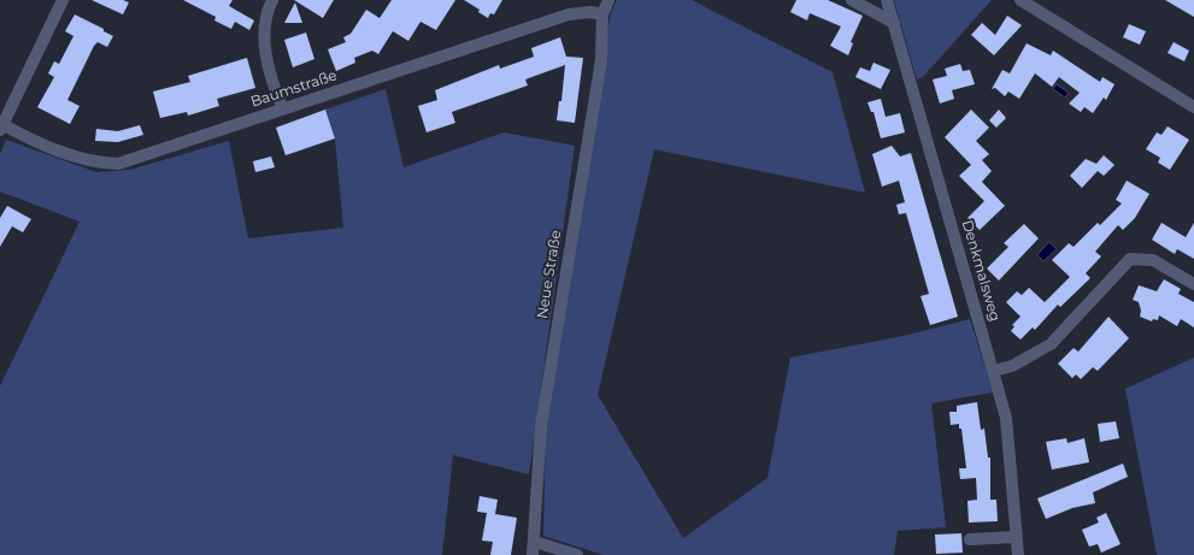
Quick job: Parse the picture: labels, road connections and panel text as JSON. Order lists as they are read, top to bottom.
{
  "streets": {
    "street": ["Baumstraße", "Denkmalsweg", "Neue Straße"]
  },
  "crossings": [
    ["Baumstraße", "Neue Straße"]
  ]
}
